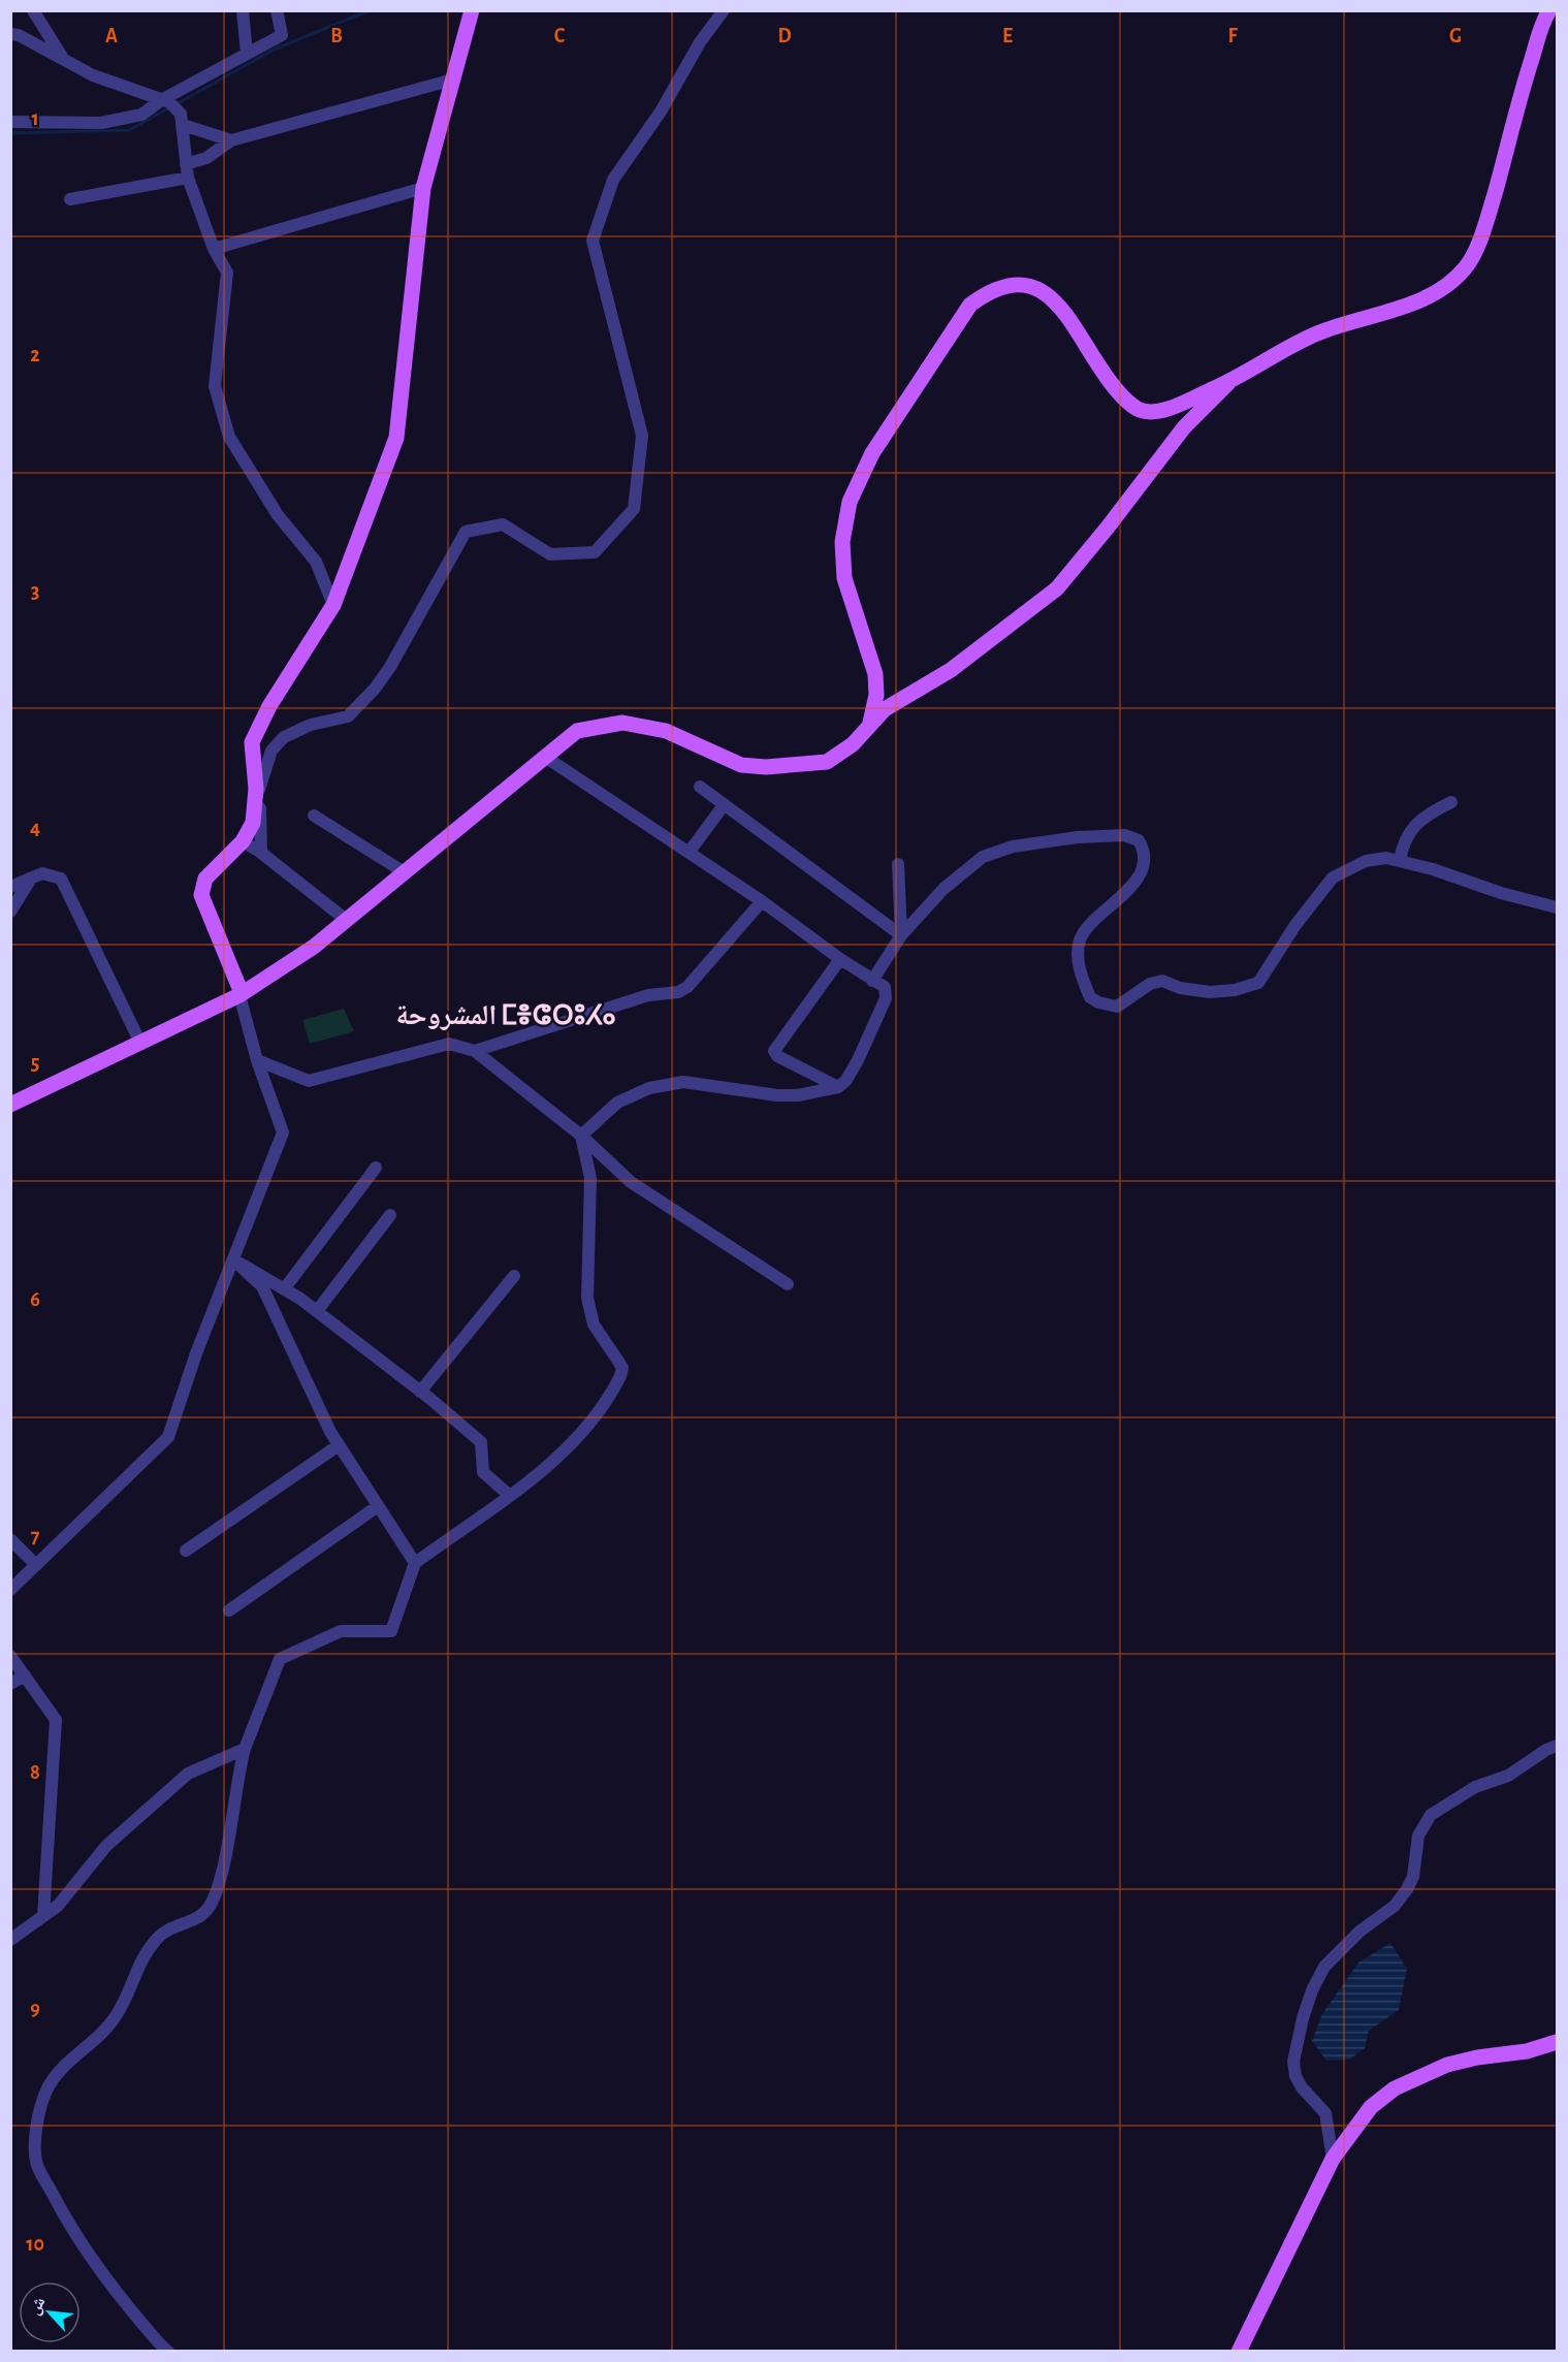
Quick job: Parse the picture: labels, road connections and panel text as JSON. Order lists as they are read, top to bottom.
{
  "districts": ["المشروحة ⵎⴻⵛⵔⵓⵃⴰ"],
  "north": "top left",
  "grid": {
    "columns": [
      "A",
      "B",
      "C",
      "D",
      "E",
      "F",
      "G"
    ],
    "rows": [
      "1",
      "2",
      "3",
      "4",
      "5",
      "6",
      "7",
      "8",
      "9",
      "10"
    ]
  }
}
